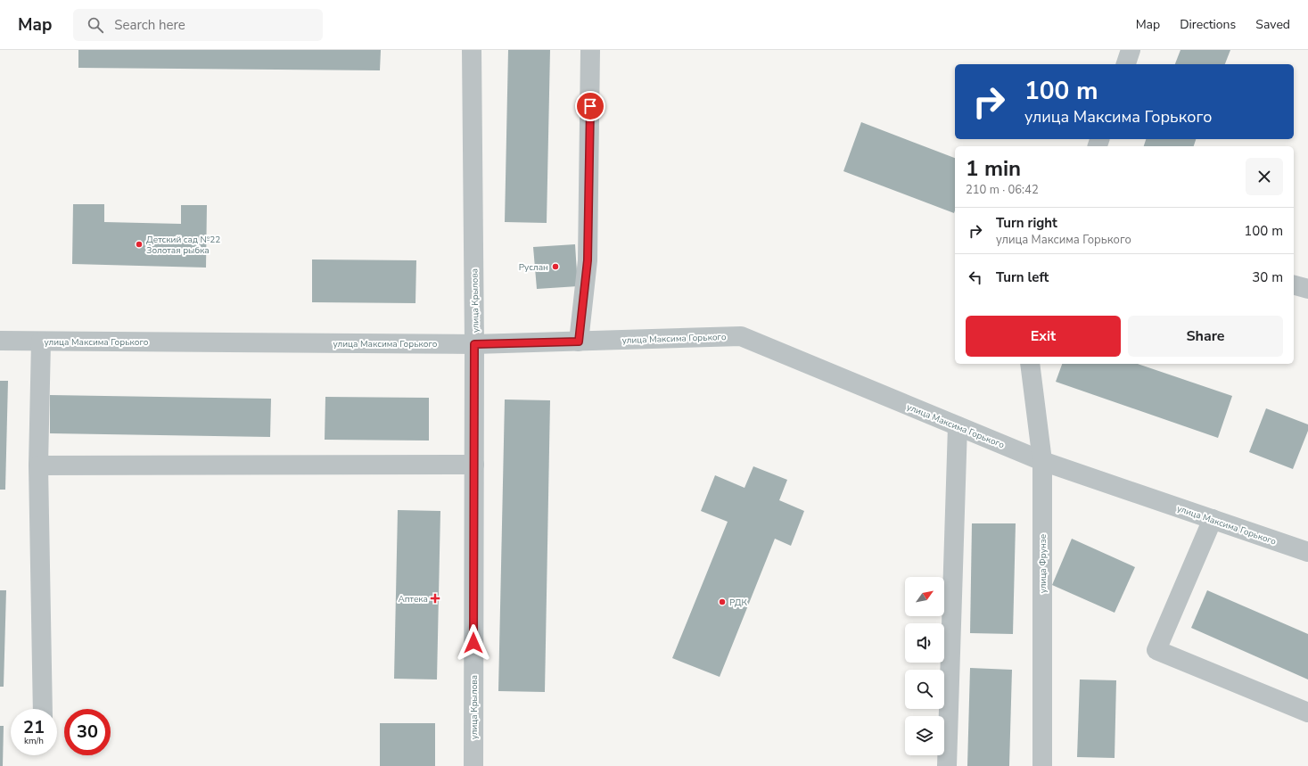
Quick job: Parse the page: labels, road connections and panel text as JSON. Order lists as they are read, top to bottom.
{
  "streets": {
    "street": ["улица Крылова", "улица Максима Горького", "улица Фрунзе"]
  },
  "crossings": [
    ["улица Крылова", "улица Максима Горького"],
    ["улица Максима Горького", "улица Фрунзе"]
  ],
  "places": {
    "other": ["Детский сад №22 Золотая рыбка", "Руслан", "РДК"],
    "health": ["Аптека"]
  },
  "north": "top right",
  "page": {
    "header": "Map",
    "search": "Search here",
    "nav": ["Map", "Directions", "Saved"],
    "turn": ["100 m", "улица Максима Горького"],
    "heading": ["1 min", "210 m · 06:42"],
    "list": [
      {
        "name": "Turn right",
        "note": "улица Максима Горького",
        "value": "100 m"
      },
      {
        "name": "Turn left",
        "value": "30 m"
      }
    ],
    "buttons": ["Exit", "Share"],
    "speed": "21 km/h",
    "limit": "30"
  }
}
